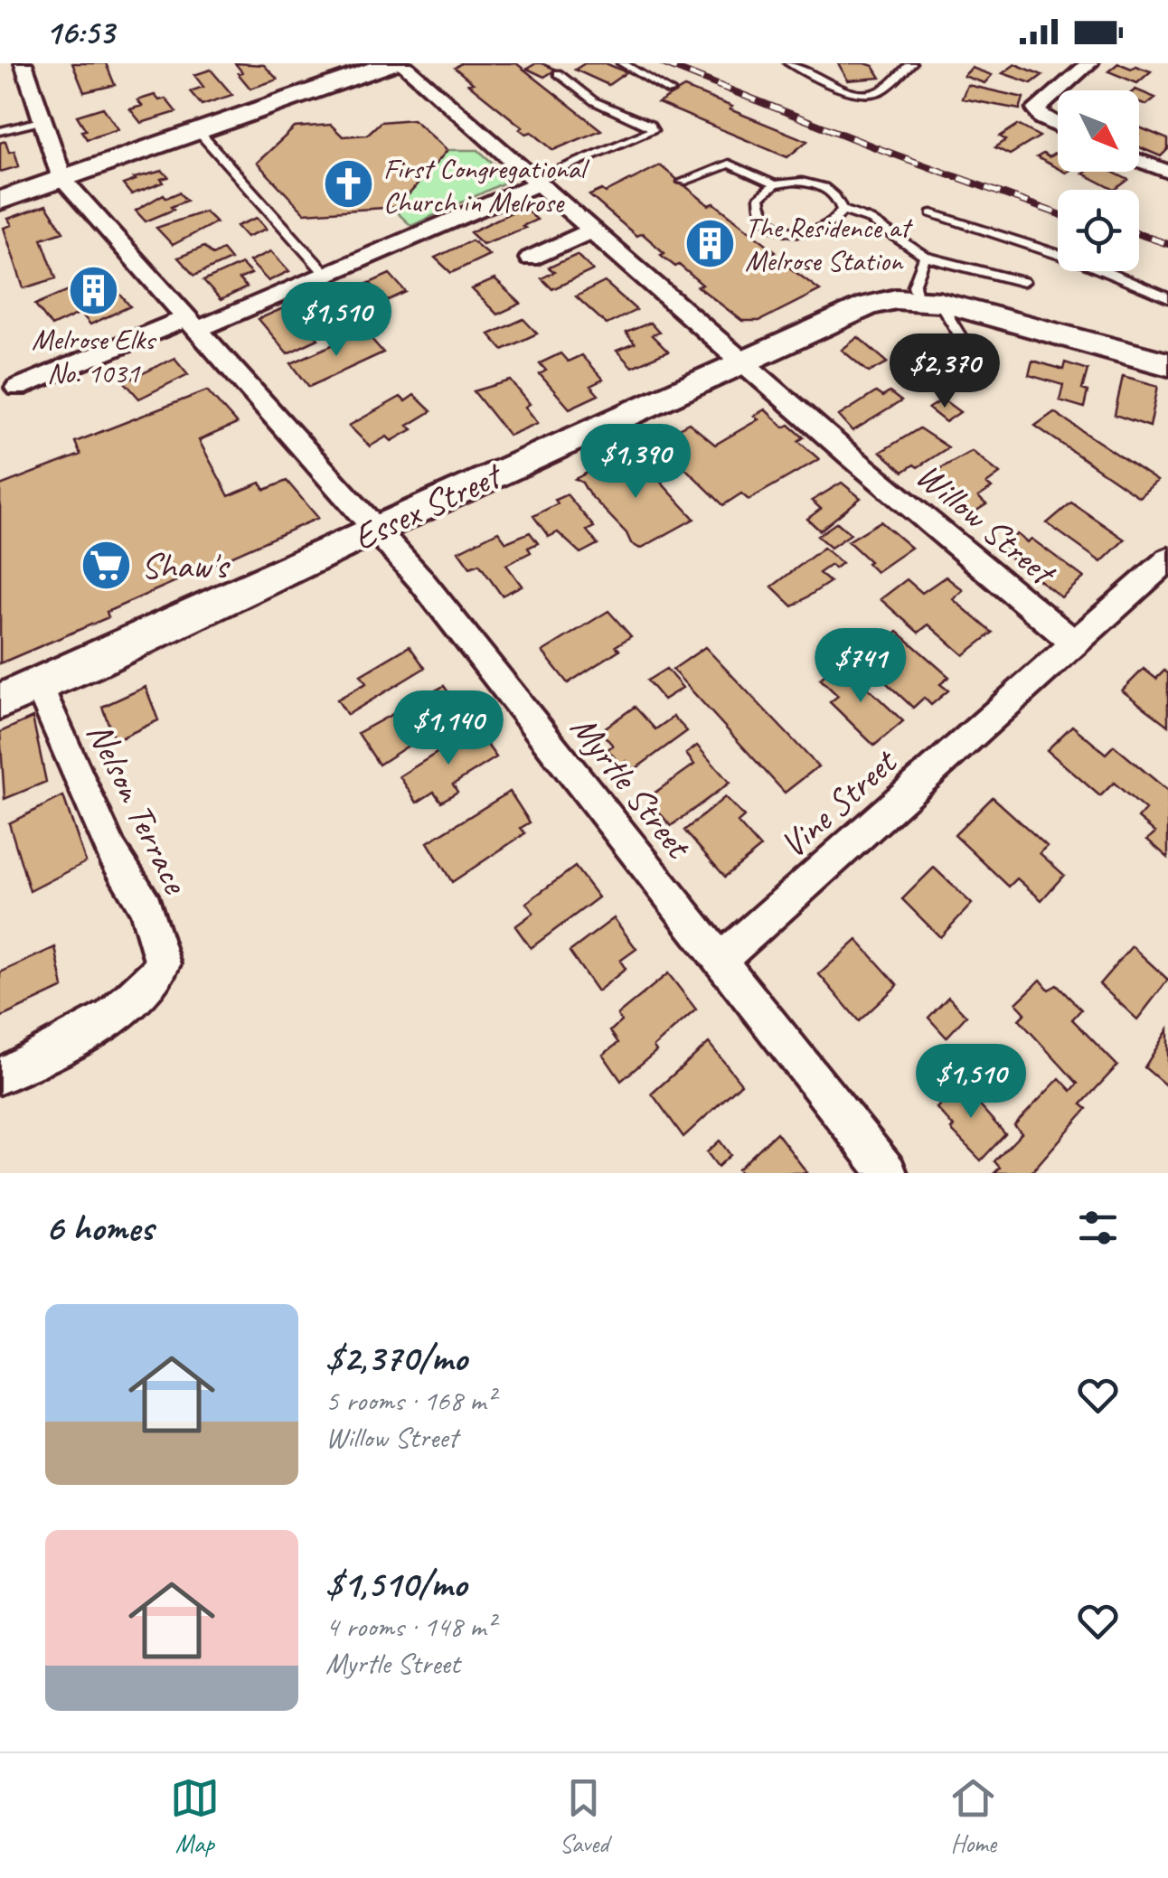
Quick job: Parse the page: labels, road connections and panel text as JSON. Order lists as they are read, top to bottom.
{
  "streets": {
    "street": [
      "Essex Street",
      "Willow Street",
      "Myrtle Street",
      "Vine Street",
      "Nelson Terrace"
    ]
  },
  "crossings": [
    ["Essex Street", "Willow Street"],
    ["Essex Street", "Myrtle Street"],
    ["Essex Street", "Nelson Terrace"],
    ["Willow Street", "Vine Street"],
    ["Myrtle Street", "Vine Street"]
  ],
  "places": {
    "church": ["First Congregational Church in Melrose"],
    "building": ["The Residence at Melrose Station", "Melrose Elks No. 1031"],
    "supermarket": ["Shaw's"]
  },
  "north": "bottom right",
  "page": {
    "status": "16:53",
    "price": [
      "$1,510",
      "$2,370",
      "$1,390",
      "$741",
      "$1,140",
      "$1,510"
    ],
    "heading": "6 homes",
    "list": [
      {
        "name": "$2,370/mo",
        "note": "5 rooms · 168 m² · Willow Street"
      },
      {
        "name": "$1,510/mo",
        "note": "4 rooms · 148 m² · Myrtle Street"
      }
    ],
    "tabs": ["Map", "Saved", "Home"]
  }
}
